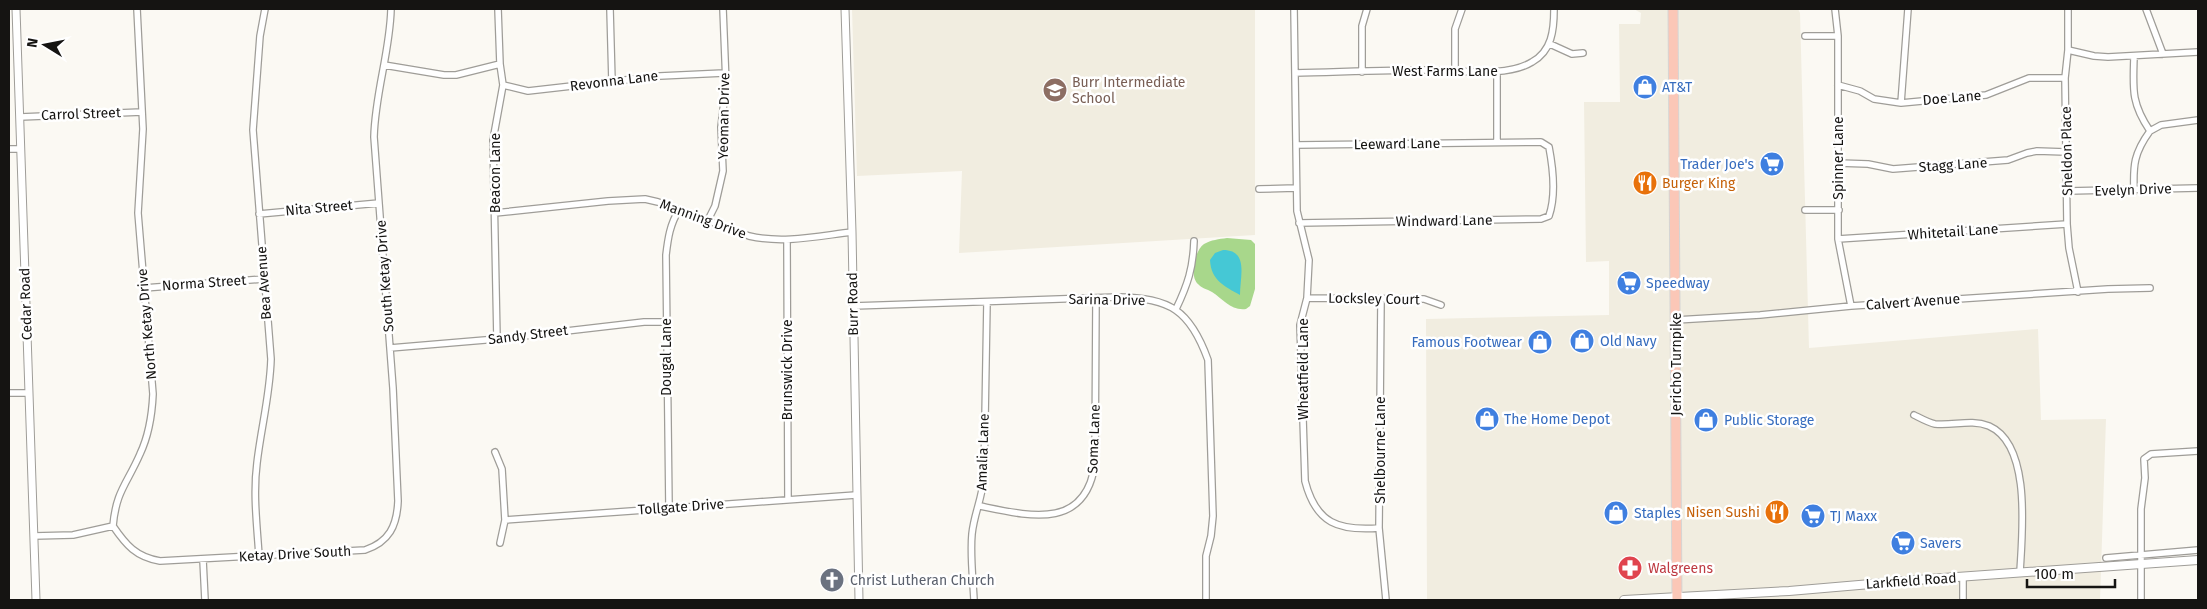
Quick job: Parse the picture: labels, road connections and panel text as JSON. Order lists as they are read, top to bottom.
{
  "streets": {
    "main road": ["Jericho Turnpike", "Larkfield Road"],
    "street": [
      "West Farms Lane",
      "Revonna Lane",
      "Doe Lane",
      "Carrol Street",
      "Yeoman Drive",
      "Leeward Lane",
      "Sheldon Place",
      "Spinner Lane",
      "Stagg Lane",
      "Beacon Lane",
      "Evelyn Drive",
      "Nita Street",
      "Manning Drive",
      "Windward Lane",
      "Whitetail Lane",
      "South Ketay Drive",
      "Norma Street",
      "Bea Avenue",
      "Locksley Court",
      "Sarina Drive",
      "Calvert Avenue",
      "Cedar Road",
      "Burr Road",
      "North Ketay Drive",
      "Sandy Street",
      "Dougal Lane",
      "Wheatfield Lane",
      "Brunswick Drive",
      "Soma Lane",
      "Shelbourne Lane",
      "Amalia Lane",
      "Tollgate Drive",
      "Ketay Drive South"
    ]
  },
  "crossings": [
    ["West Farms Lane", "Wheatfield Lane"],
    ["Revonna Lane", "Yeoman Drive"],
    ["Revonna Lane", "Beacon Lane"],
    ["Doe Lane", "Sheldon Place"],
    ["Doe Lane", "Spinner Lane"],
    ["Carrol Street", "Cedar Road"],
    ["Carrol Street", "North Ketay Drive"],
    ["Yeoman Drive", "Manning Drive"],
    ["Leeward Lane", "Windward Lane"],
    ["Leeward Lane", "Wheatfield Lane"],
    ["Sheldon Place", "Stagg Lane"],
    ["Sheldon Place", "Evelyn Drive"],
    ["Sheldon Place", "Whitetail Lane"],
    ["Sheldon Place", "Calvert Avenue"],
    ["Spinner Lane", "Stagg Lane"],
    ["Spinner Lane", "Whitetail Lane"],
    ["Spinner Lane", "Calvert Avenue"],
    ["Beacon Lane", "Manning Drive"],
    ["Beacon Lane", "Sandy Street"],
    ["Nita Street", "South Ketay Drive"],
    ["Nita Street", "Bea Avenue"],
    ["Manning Drive", "Burr Road"],
    ["Manning Drive", "Dougal Lane"],
    ["Manning Drive", "Brunswick Drive"],
    ["Windward Lane", "Wheatfield Lane"],
    ["South Ketay Drive", "Sandy Street"],
    ["South Ketay Drive", "Ketay Drive South"],
    ["Norma Street", "Bea Avenue"],
    ["Norma Street", "North Ketay Drive"],
    ["Bea Avenue", "Ketay Drive South"],
    ["Locksley Court", "Wheatfield Lane"],
    ["Locksley Court", "Shelbourne Lane"],
    ["Sarina Drive", "Burr Road"],
    ["Sarina Drive", "Soma Lane"],
    ["Sarina Drive", "Amalia Lane"],
    ["Calvert Avenue", "Jericho Turnpike"],
    ["Burr Road", "Tollgate Drive"],
    ["Sandy Street", "Dougal Lane"],
    ["Dougal Lane", "Tollgate Drive"],
    ["Jericho Turnpike", "Larkfield Road"],
    ["Wheatfield Lane", "Shelbourne Lane"],
    ["Brunswick Drive", "Tollgate Drive"],
    ["Soma Lane", "Amalia Lane"]
  ],
  "places": {
    "shop": [
      "AT&T",
      "Old Navy",
      "Famous Footwear",
      "The Home Depot",
      "Public Storage",
      "Staples"
    ],
    "school or university": ["Burr Intermediate School"],
    "supermarket": [
      "Trader Joe's",
      "Speedway",
      "TJ Maxx",
      "Savers"
    ],
    "restaurant": ["Burger King", "Nisen Sushi"],
    "pharmacy": ["Walgreens"],
    "church": ["Christ Lutheran Church"]
  },
  "scale_bar": "100 m",
  "north": "left"
}
